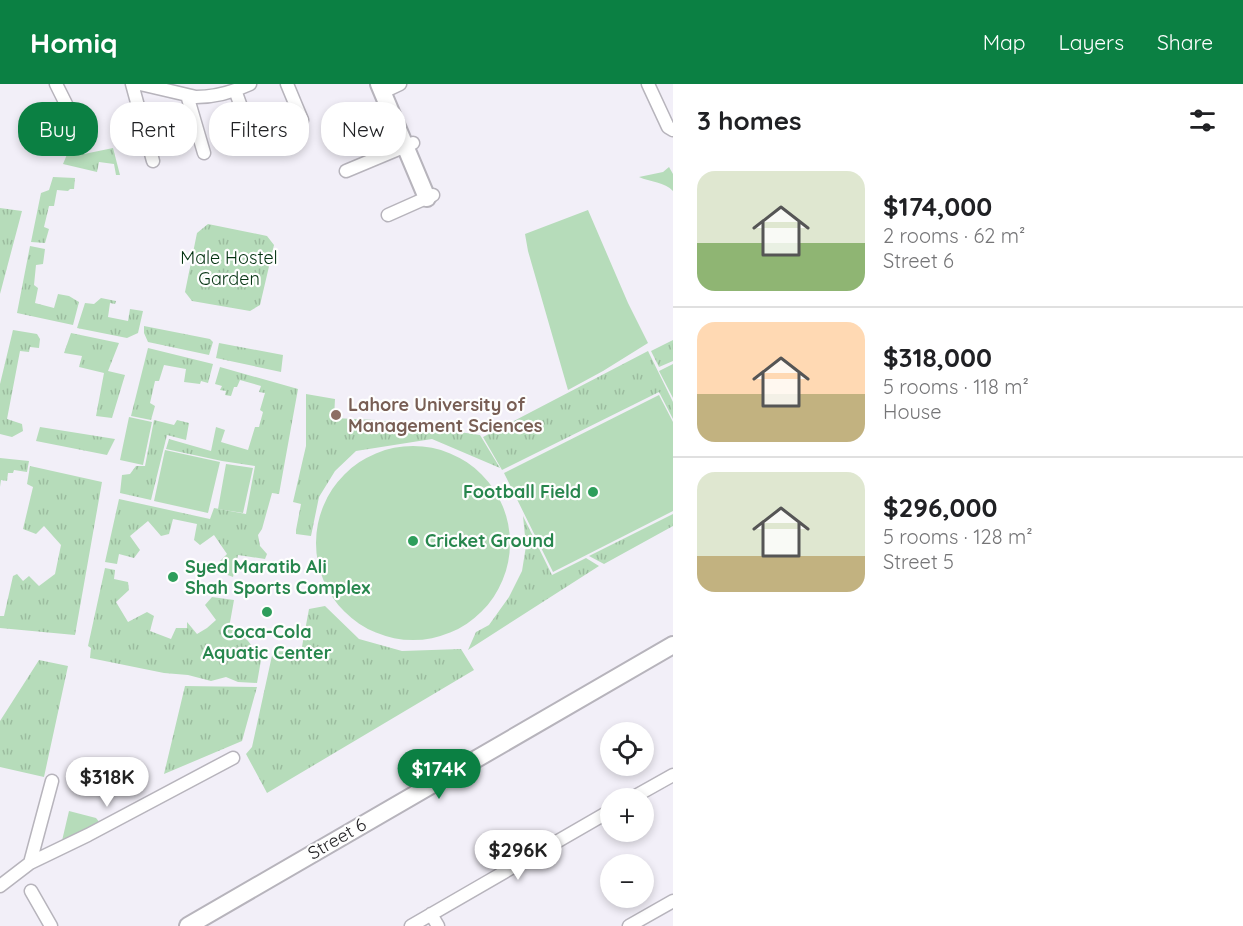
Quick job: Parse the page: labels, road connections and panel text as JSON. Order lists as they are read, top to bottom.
{
  "streets": {
    "street": ["Street 6"]
  },
  "parks": ["Male Hostel Garden"],
  "places": [
    "Lahore University of Management Sciences",
    "Football Field",
    "Cricket Ground",
    "Syed Maratib Ali Shah Sports Complex",
    "Coca-Cola Aquatic Center"
  ],
  "page": {
    "header": "Homiq",
    "nav": ["Map", "Layers", "Share"],
    "heading": "3 homes",
    "chip": [
      "Buy",
      "Rent",
      "Filters",
      "New"
    ],
    "list": [
      {
        "name": "$174,000",
        "note": "2 rooms · 62 m² · Street 6"
      },
      {
        "name": "$318,000",
        "note": "5 rooms · 118 m² · House"
      },
      {
        "name": "$296,000",
        "note": "5 rooms · 128 m² · Street 5"
      }
    ],
    "map_buttons": ["+", "−"],
    "price": ["$174K", "$318K", "$296K"]
  }
}
